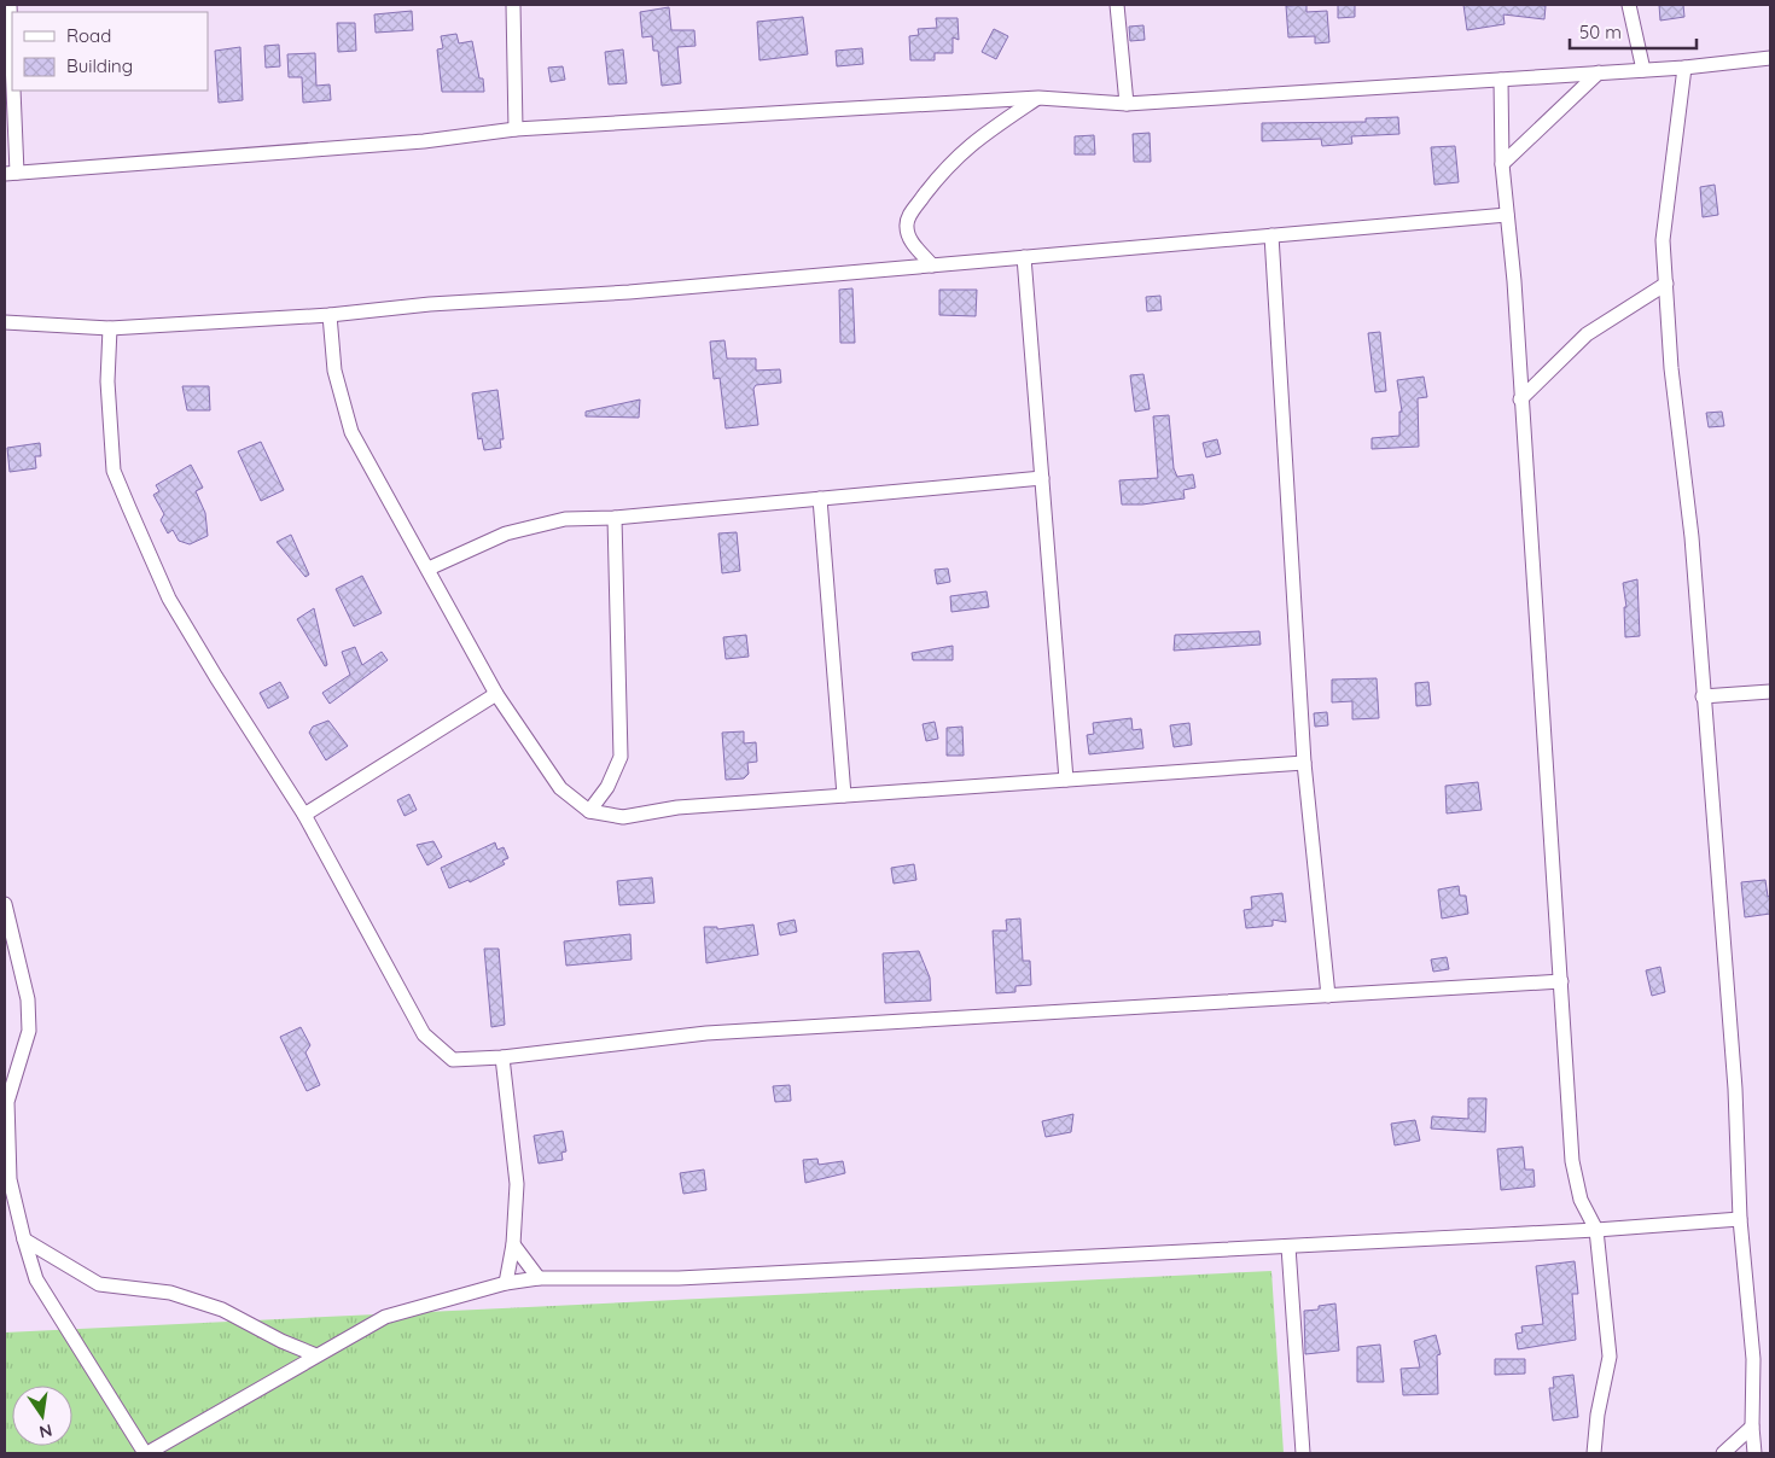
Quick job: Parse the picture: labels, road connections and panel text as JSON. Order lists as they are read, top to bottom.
{
  "legend": ["Road", "Building"],
  "scale_bar": "50 m",
  "north": "bottom"
}
